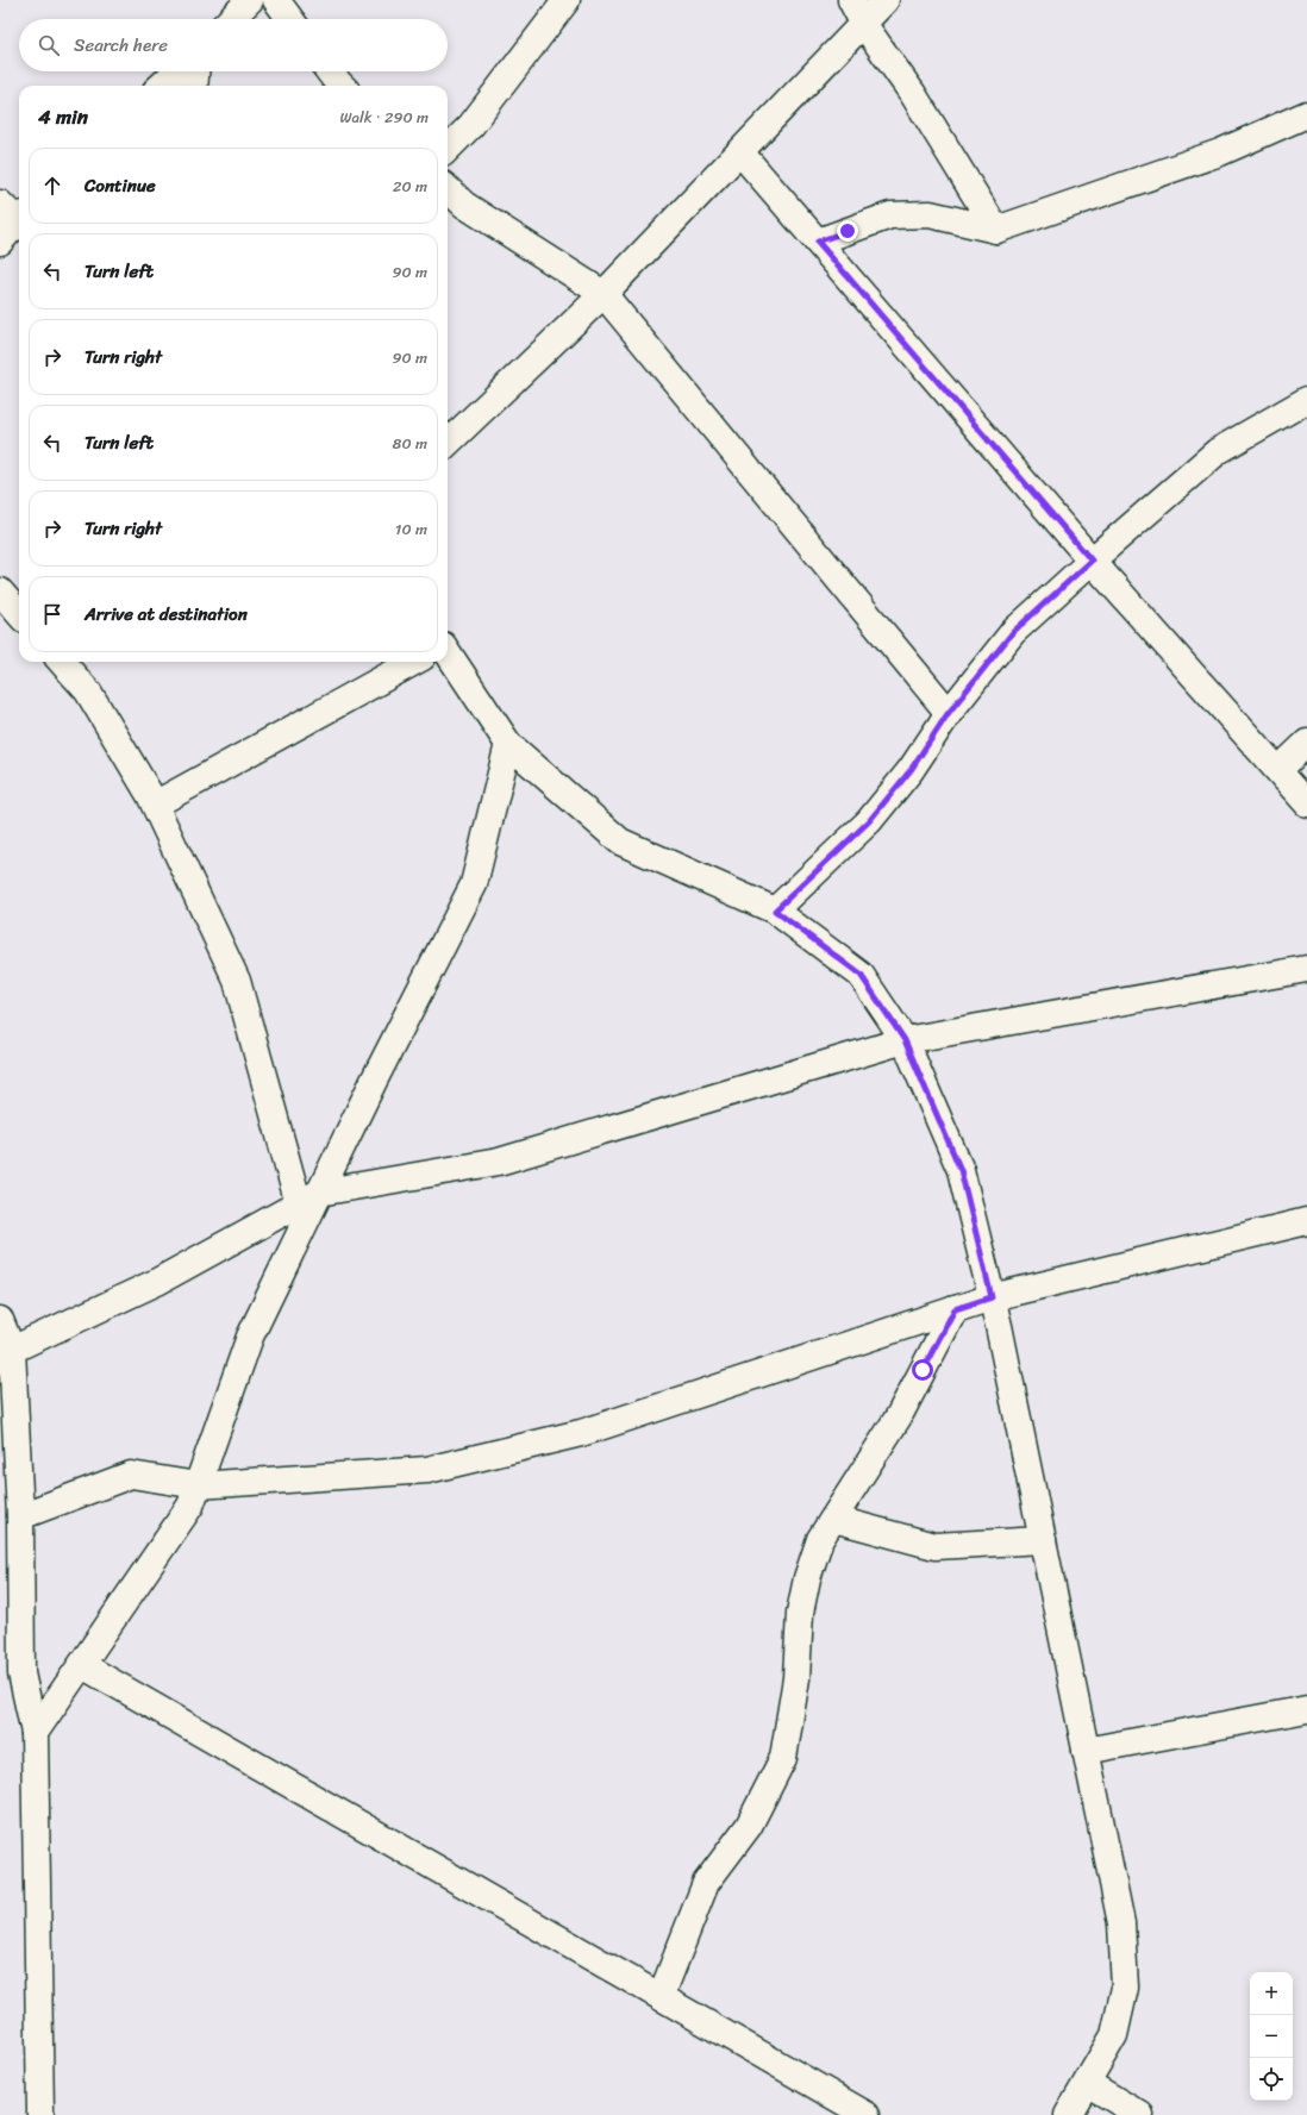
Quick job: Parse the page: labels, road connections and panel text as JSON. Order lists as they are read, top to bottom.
{
  "page": {
    "search": "Search here",
    "heading": ["4 min", "Walk · 290 m"],
    "list": [
      ["Continue", "20 m"],
      ["Turn left", "90 m"],
      ["Turn right", "90 m"],
      ["Turn left", "80 m"],
      ["Turn right", "10 m"],
      "Arrive at destination"
    ],
    "map_buttons": ["+", "−"]
  }
}
